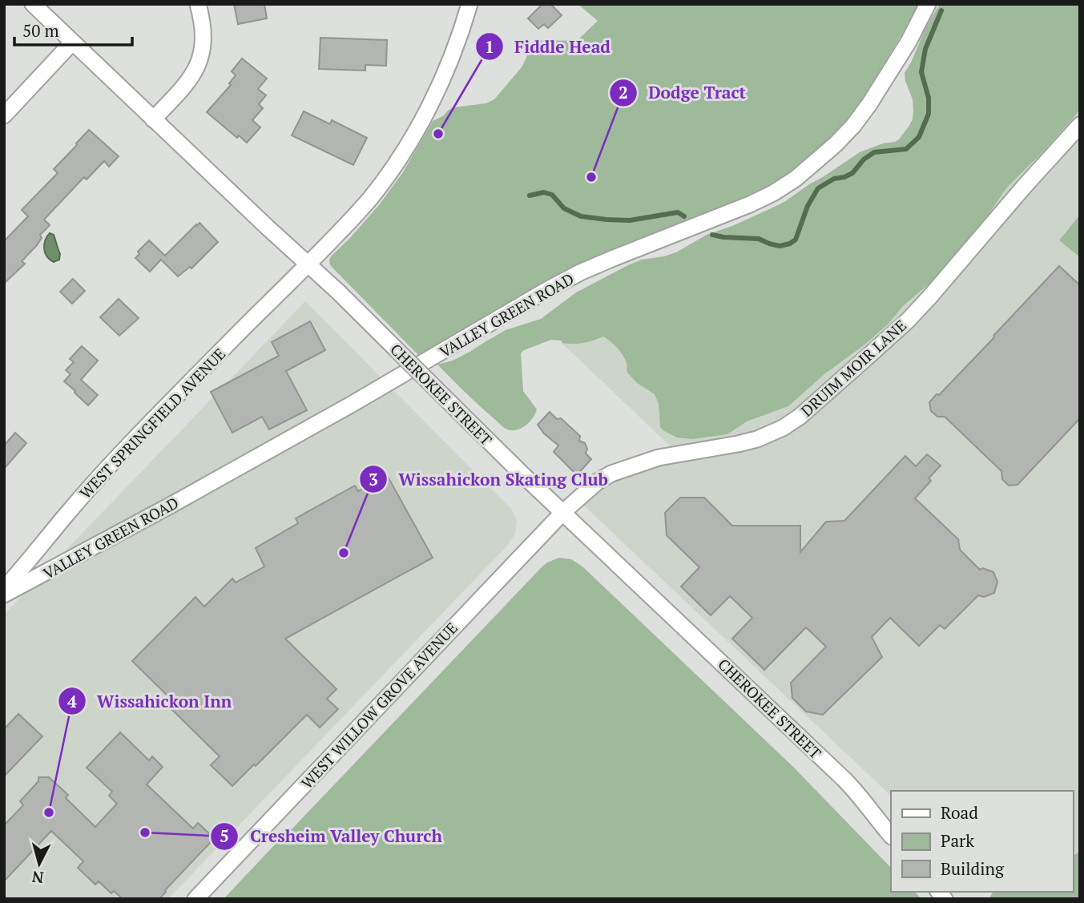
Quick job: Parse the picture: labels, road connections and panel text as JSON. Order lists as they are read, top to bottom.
{
  "streets": {
    "street": [
      "VALLEY GREEN ROAD",
      "DRUIM MOIR LANE",
      "CHEROKEE STREET",
      "WEST SPRINGFIELD AVENUE",
      "WEST WILLOW GROVE AVENUE"
    ]
  },
  "crossings": [
    ["DRUIM MOIR LANE", "CHEROKEE STREET"],
    ["DRUIM MOIR LANE", "WEST WILLOW GROVE AVENUE"],
    ["CHEROKEE STREET", "WEST SPRINGFIELD AVENUE"],
    ["CHEROKEE STREET", "WEST WILLOW GROVE AVENUE"]
  ],
  "places": [
    "Fiddle Head",
    "Dodge Tract",
    "Wissahickon Skating Club",
    "Wissahickon Inn",
    "Cresheim Valley Church"
  ],
  "legend": ["Road", "Park", "Building"],
  "scale_bar": "50 m",
  "north": "bottom"
}
